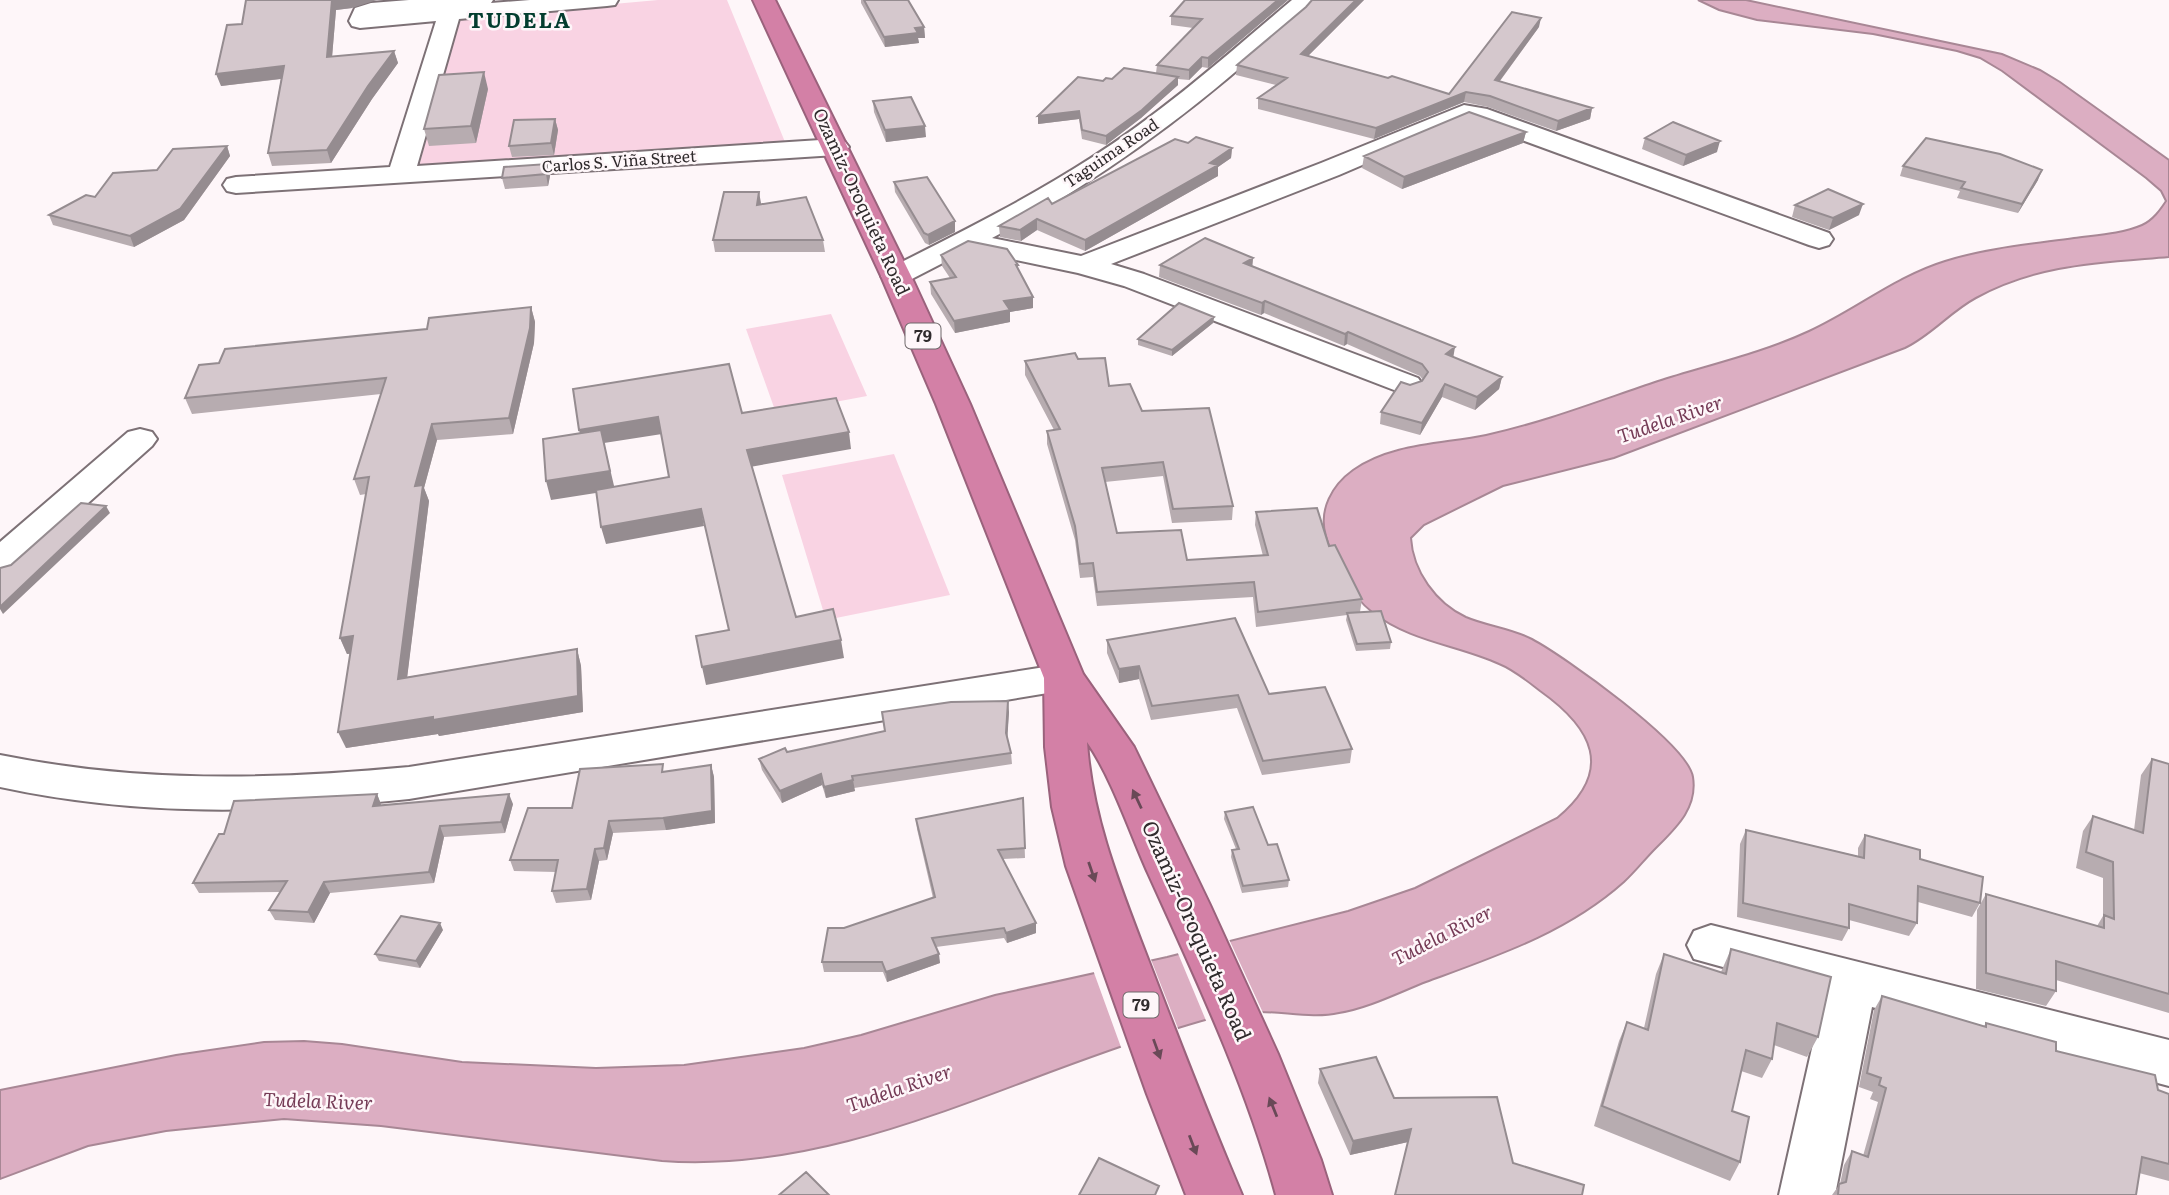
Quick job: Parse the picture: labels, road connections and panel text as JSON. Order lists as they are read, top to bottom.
{
  "streets": {
    "highway": ["Ozamiz-Oroquieta Road", "79"],
    "street": ["Taguima Road", "Carlos S. Viña Street"]
  },
  "crossings": [
    ["Taguima Road", "Ozamiz-Oroquieta Road"],
    ["Carlos S. Viña Street", "Ozamiz-Oroquieta Road"]
  ],
  "districts": ["TUDELA"],
  "water": ["Tudela River"]
}
